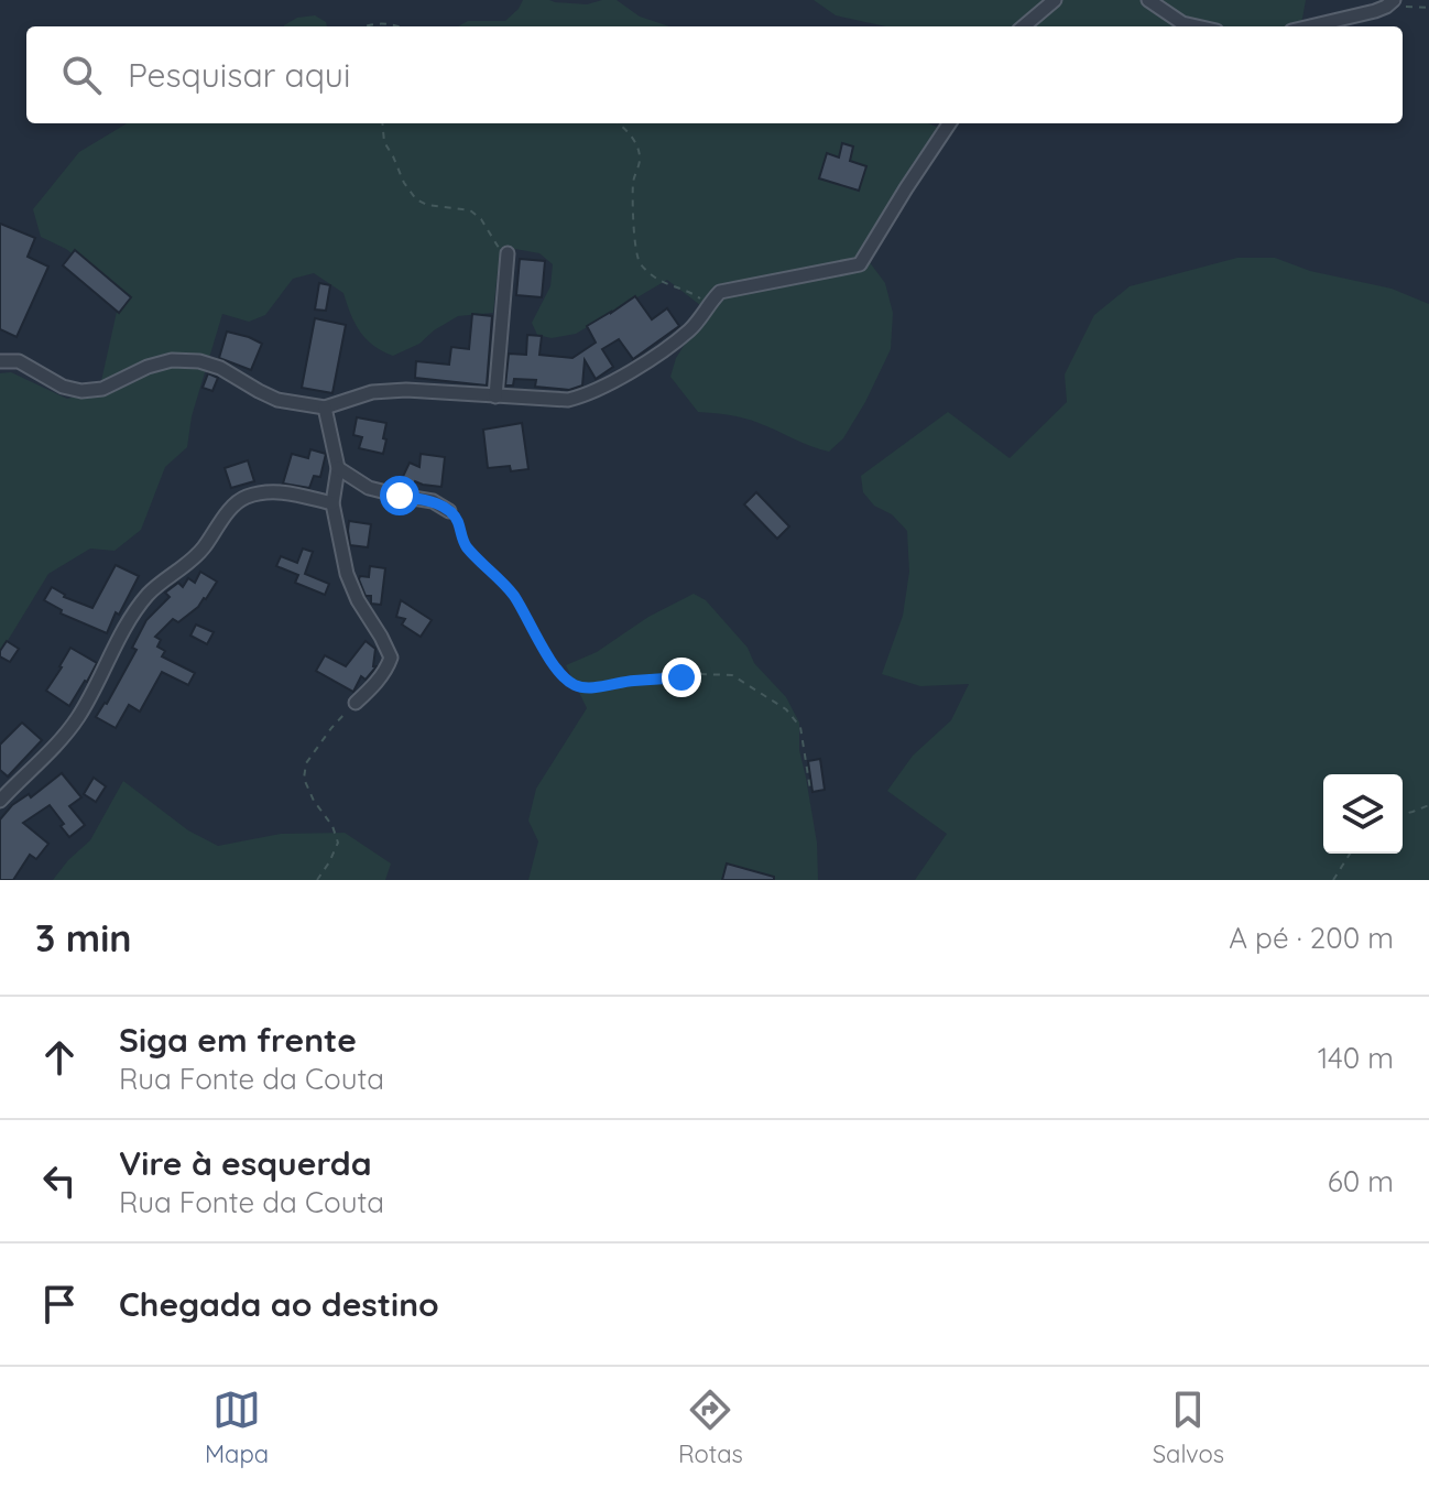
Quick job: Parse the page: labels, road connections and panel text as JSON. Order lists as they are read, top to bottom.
{
  "page": {
    "search": "Pesquisar aqui",
    "heading": ["3 min", "A pé · 200 m"],
    "list": [
      ["Siga em frente", "Rua Fonte da Couta", "140 m"],
      ["Vire à esquerda", "Rua Fonte da Couta", "60 m"],
      "Chegada ao destino"
    ],
    "nav": ["Mapa", "Rotas", "Salvos"]
  }
}
